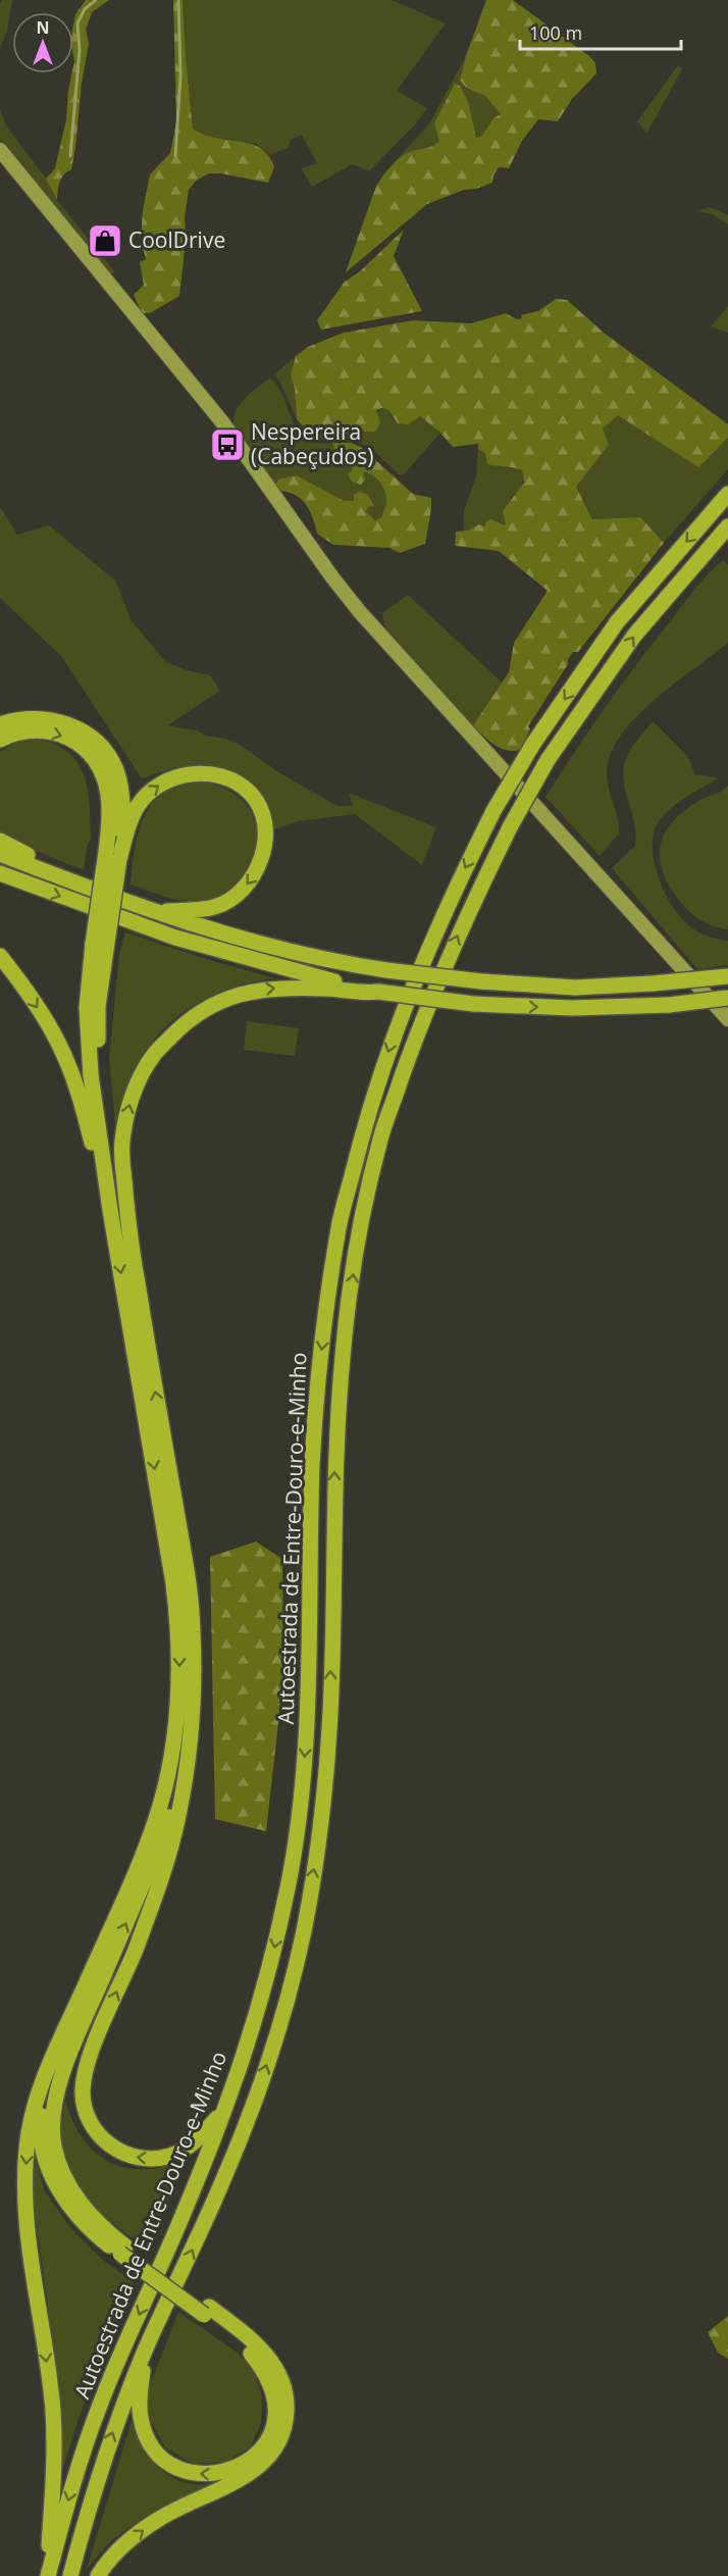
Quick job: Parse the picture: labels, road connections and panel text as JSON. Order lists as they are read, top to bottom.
{
  "streets": {
    "highway": ["Autoestrada de Entre-Douro-e-Minho"]
  },
  "places": {
    "shop": ["CoolDrive"],
    "bus stop": ["Nespereira (Cabeçudos)"]
  },
  "scale_bar": "100 m",
  "north": "top"
}
